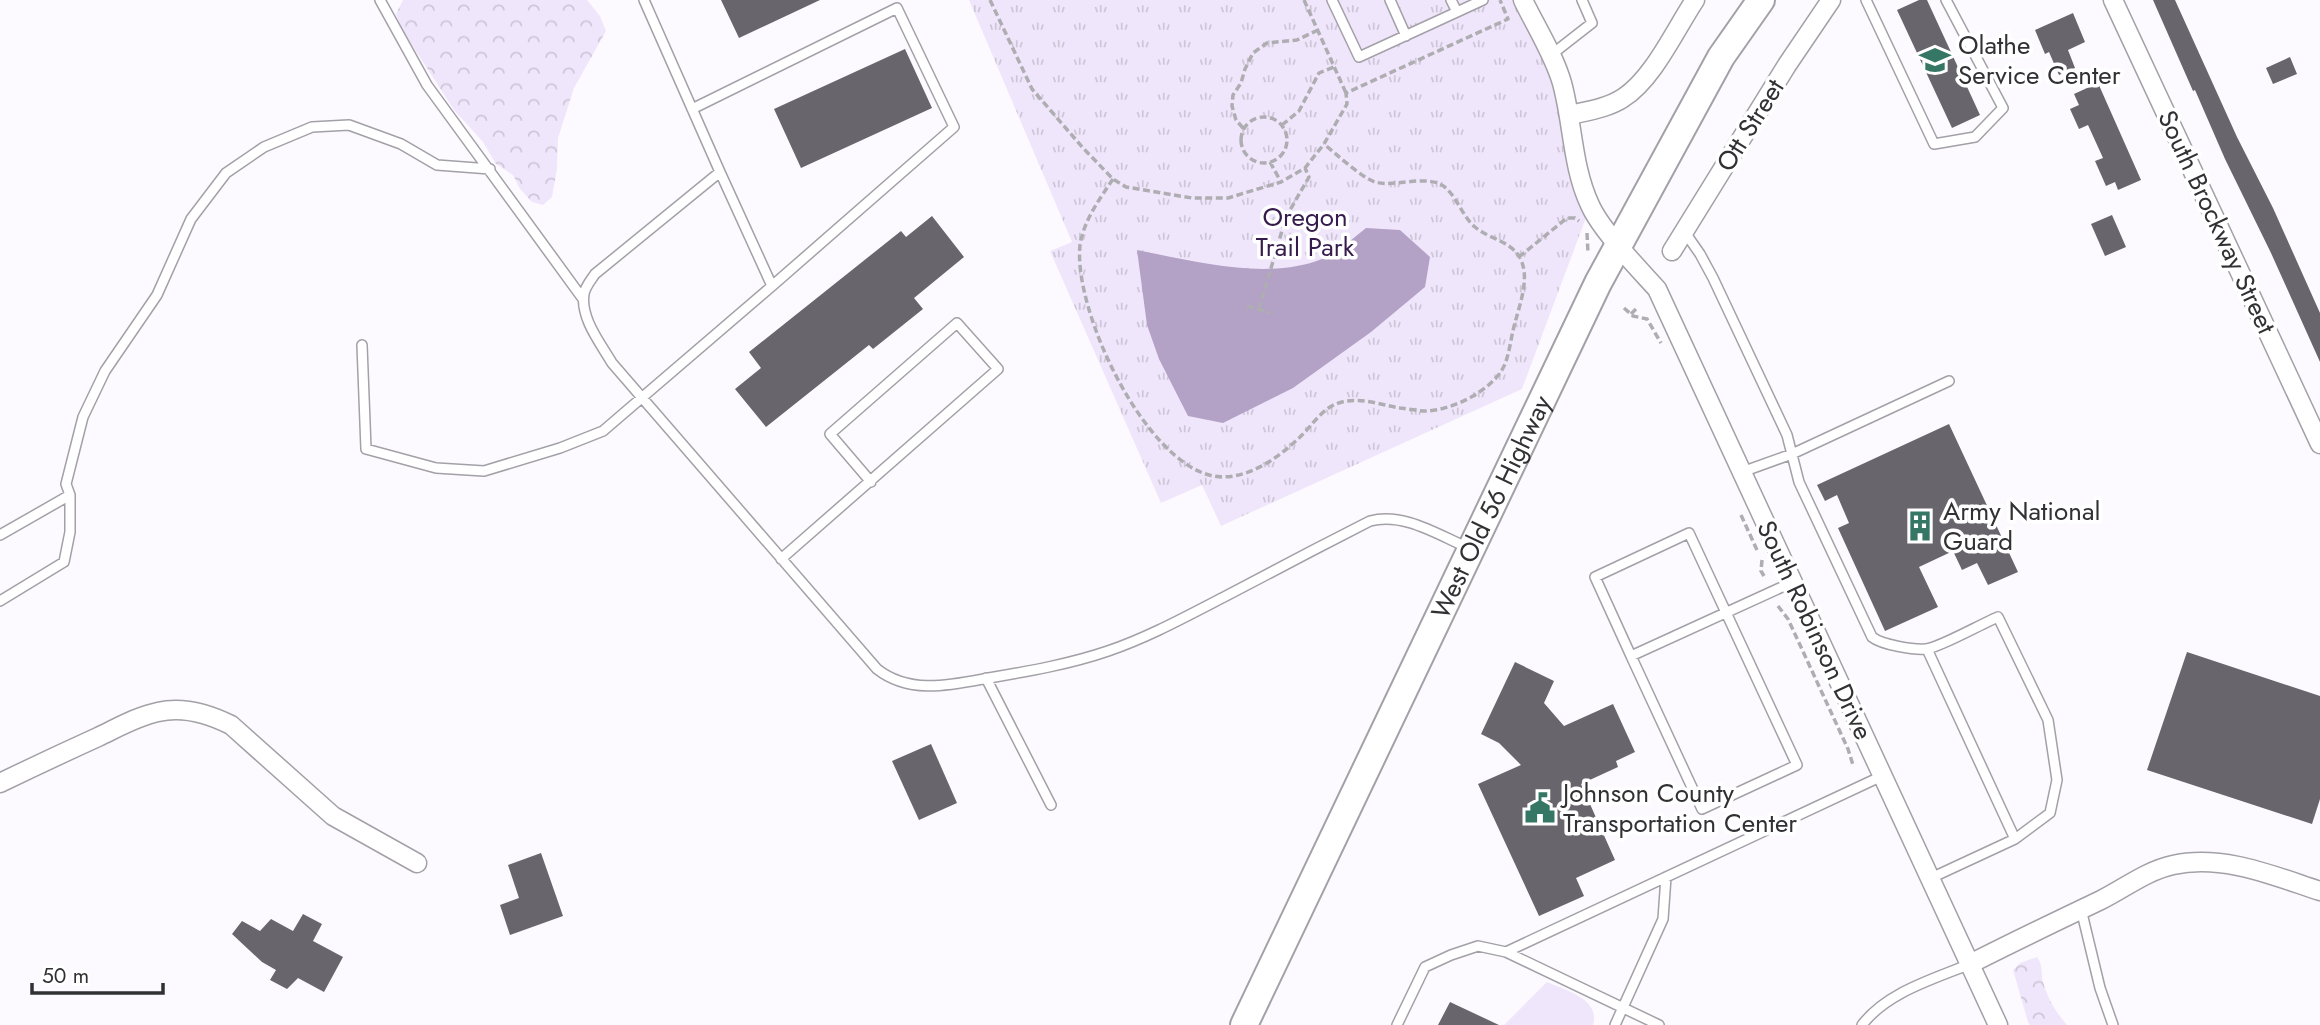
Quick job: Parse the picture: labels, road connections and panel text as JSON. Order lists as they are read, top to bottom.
{
  "streets": {
    "main road": ["West Old 56 Highway"],
    "street": ["Ott Street", "South Brockway Street", "South Robinson Drive"]
  },
  "crossings": [
    ["West Old 56 Highway", "South Robinson Drive"]
  ],
  "parks": ["Oregon Trail Park"],
  "places": {
    "school or university": ["Olathe Service Center"],
    "building": ["Army National Guard"],
    "public building": ["Johnson County Transportation Center"]
  },
  "scale_bar": "50 m"
}
